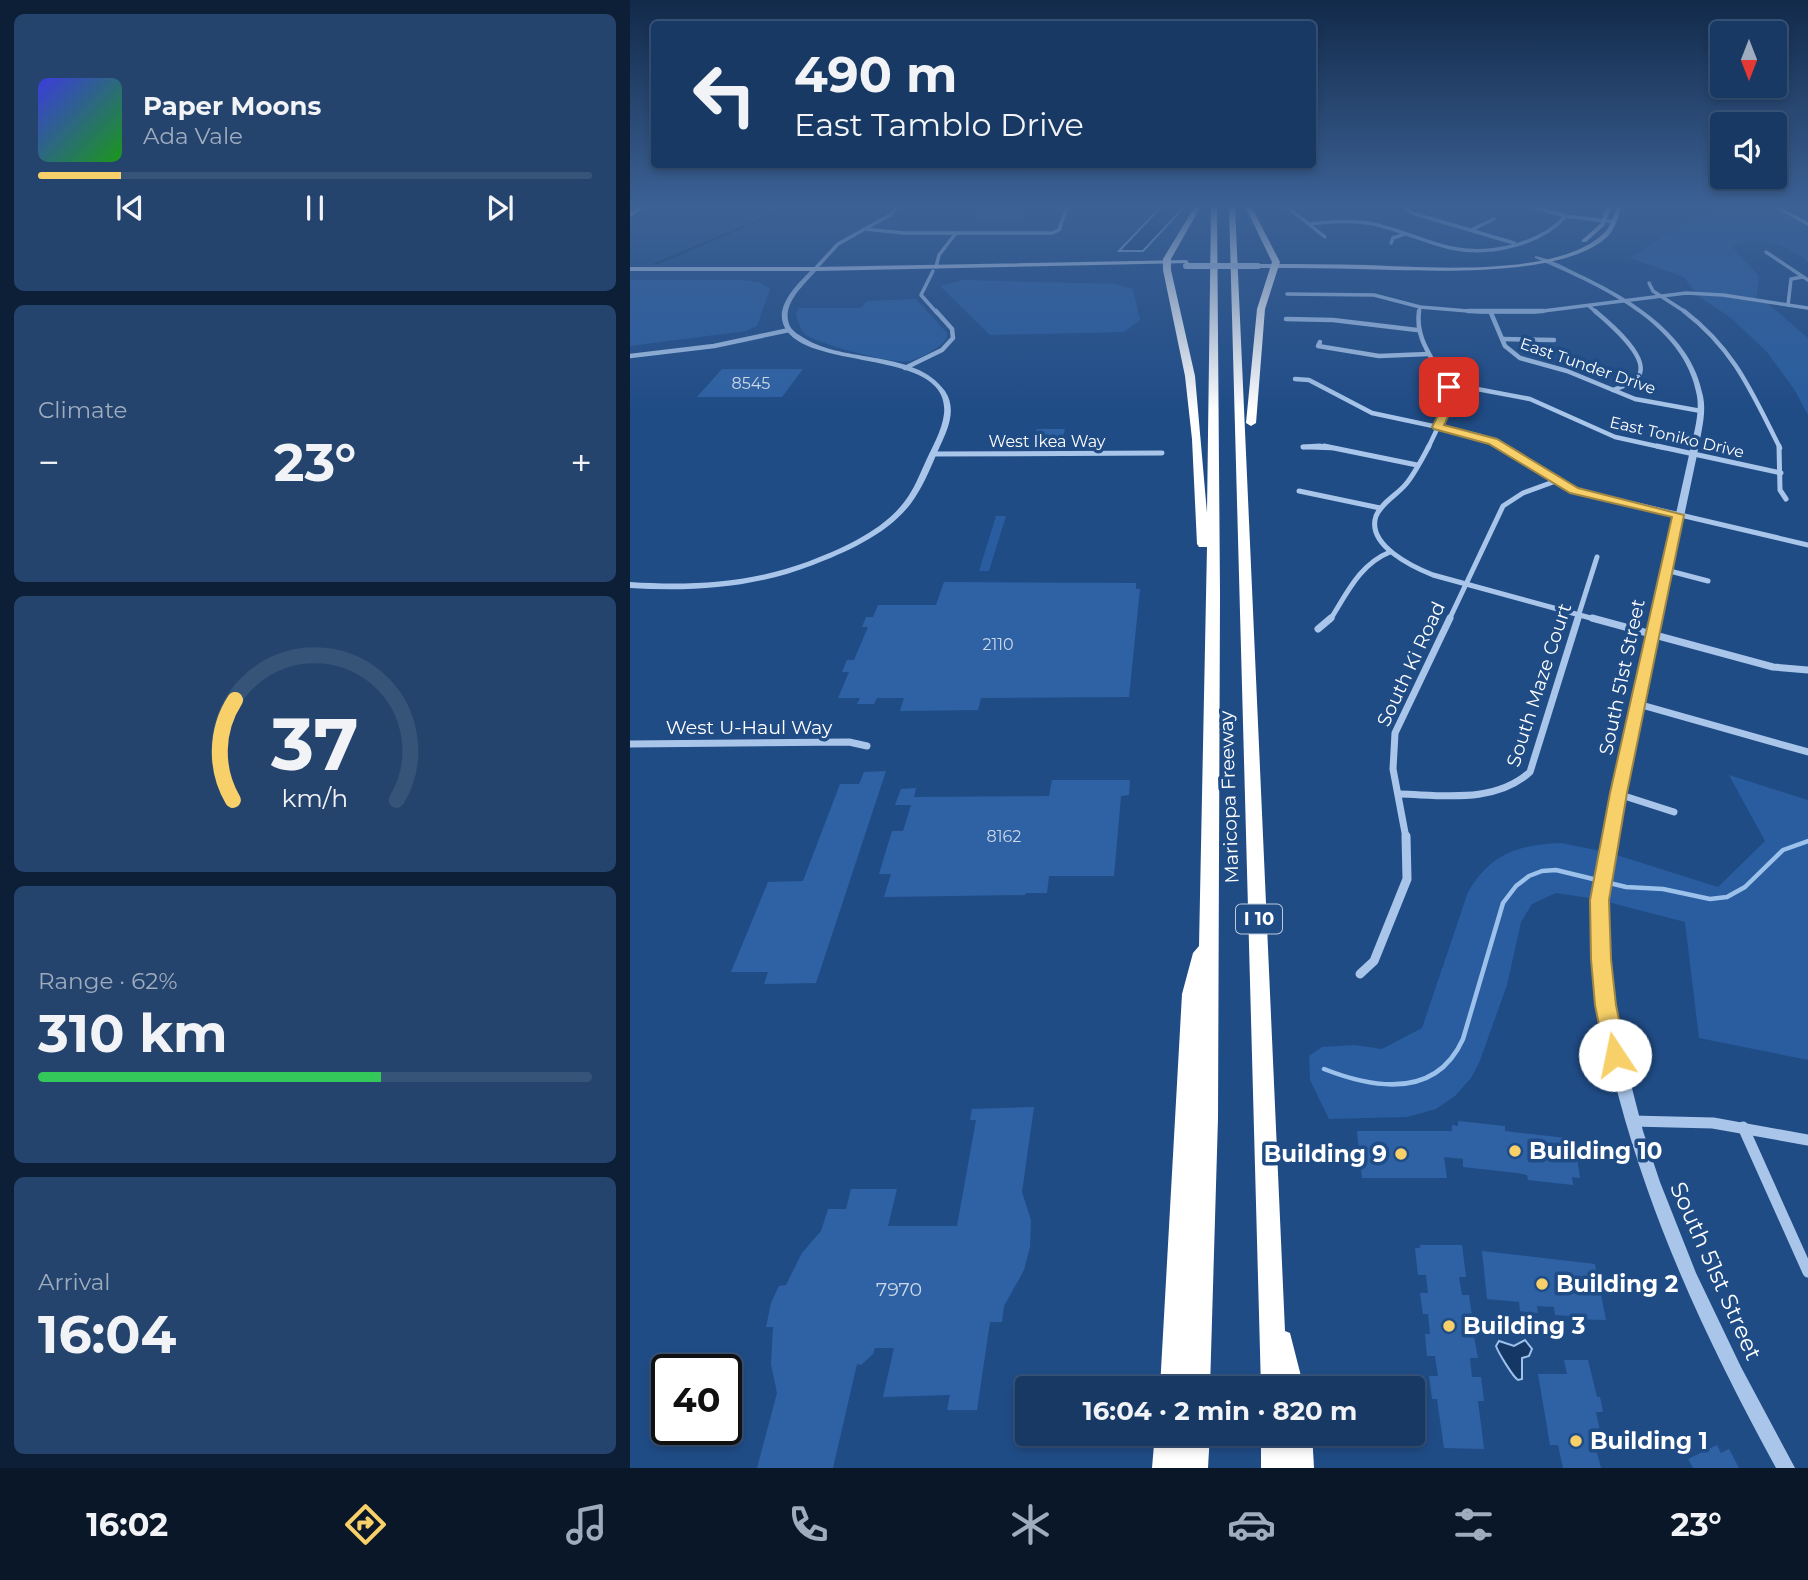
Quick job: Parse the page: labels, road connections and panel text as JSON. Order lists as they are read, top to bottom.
{
  "streets": {
    "highway": ["Maricopa Freeway", "I 10"],
    "street": [
      "East Tunder Drive",
      "East Toniko Drive",
      "West Ikea Way",
      "South Ki Road",
      "South 51st Street",
      "South Maze Court",
      "West U-Haul Way"
    ]
  },
  "crossings": [
    ["East Tunder Drive", "South 51st Street"],
    ["East Toniko Drive", "South 51st Street"],
    ["South Ki Road", "South Maze Court"]
  ],
  "places": [
    "Building 10",
    "Building 9",
    "Building 2",
    "Building 3",
    "Building 1"
  ],
  "house_numbers": [
    "8545",
    "2110",
    "8162",
    "7970"
  ],
  "north": "bottom",
  "page": {
    "turn": ["490 m", "East Tamblo Drive"],
    "song": ["Paper Moons", "Ada Vale"],
    "tile": [
      "Climate",
      ["Range · 62%", "310 km"],
      ["Arrival", "16:04"]
    ],
    "heat": ["−", "23°", "+"],
    "limit": "40",
    "trip": "16:04 · 2 min · 820 m",
    "tabs": ["16:02", "23°"],
    "gauge": ["37", "km/h"]
  }
}
